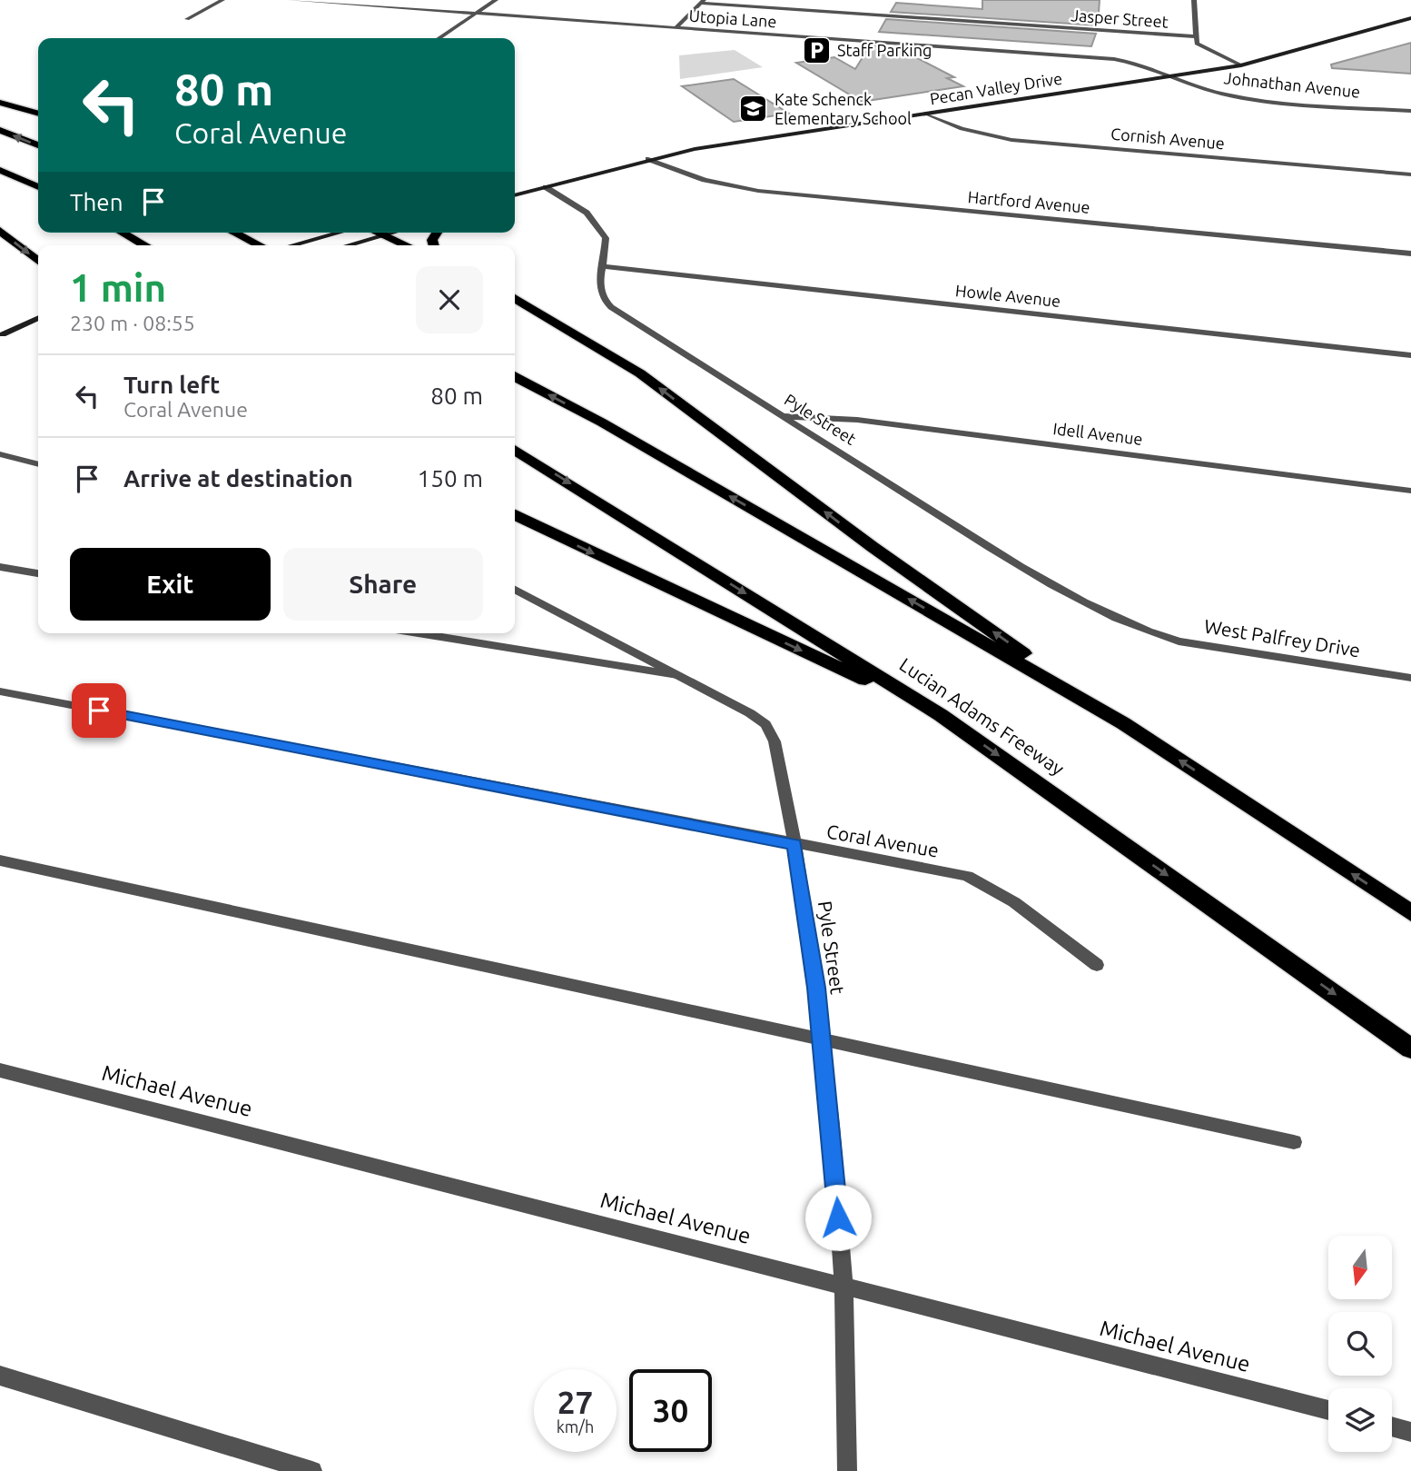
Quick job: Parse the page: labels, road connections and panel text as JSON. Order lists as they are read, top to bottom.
{
  "streets": {
    "highway": ["Lucian Adams Freeway"],
    "main road": ["Pecan Valley Drive"],
    "street": [
      "Utopia Lane",
      "Jasper Street",
      "Johnathan Avenue",
      "Cornish Avenue",
      "Hartford Avenue",
      "Howle Avenue",
      "Pyle Street",
      "Idell Avenue",
      "West Palfrey Drive",
      "Coral Avenue",
      "Michael Avenue"
    ]
  },
  "crossings": [
    ["Utopia Lane", "Johnathan Avenue"],
    ["Utopia Lane", "Pecan Valley Drive"],
    ["Johnathan Avenue", "Pecan Valley Drive"],
    ["Pecan Valley Drive", "Cornish Avenue"],
    ["Pecan Valley Drive", "Hartford Avenue"],
    ["Pecan Valley Drive", "Pyle Street"],
    ["Howle Avenue", "Pyle Street"],
    ["Pyle Street", "Idell Avenue"],
    ["Pyle Street", "West Palfrey Drive"],
    ["Pyle Street", "Coral Avenue"],
    ["Pyle Street", "Michael Avenue"]
  ],
  "places": {
    "parking": ["Staff Parking"],
    "school or university": ["Kate Schenck Elementary School"]
  },
  "north": "bottom",
  "page": {
    "turn": ["80 m", "Coral Avenue"],
    "then": "Then",
    "heading": ["1 min", "230 m · 08:55"],
    "list": [
      {
        "name": "Turn left",
        "note": "Coral Avenue",
        "value": "80 m"
      },
      {
        "name": "Arrive at destination",
        "value": "150 m"
      }
    ],
    "buttons": ["Exit", "Share"],
    "speed": "27 km/h",
    "limit": "30"
  }
}
